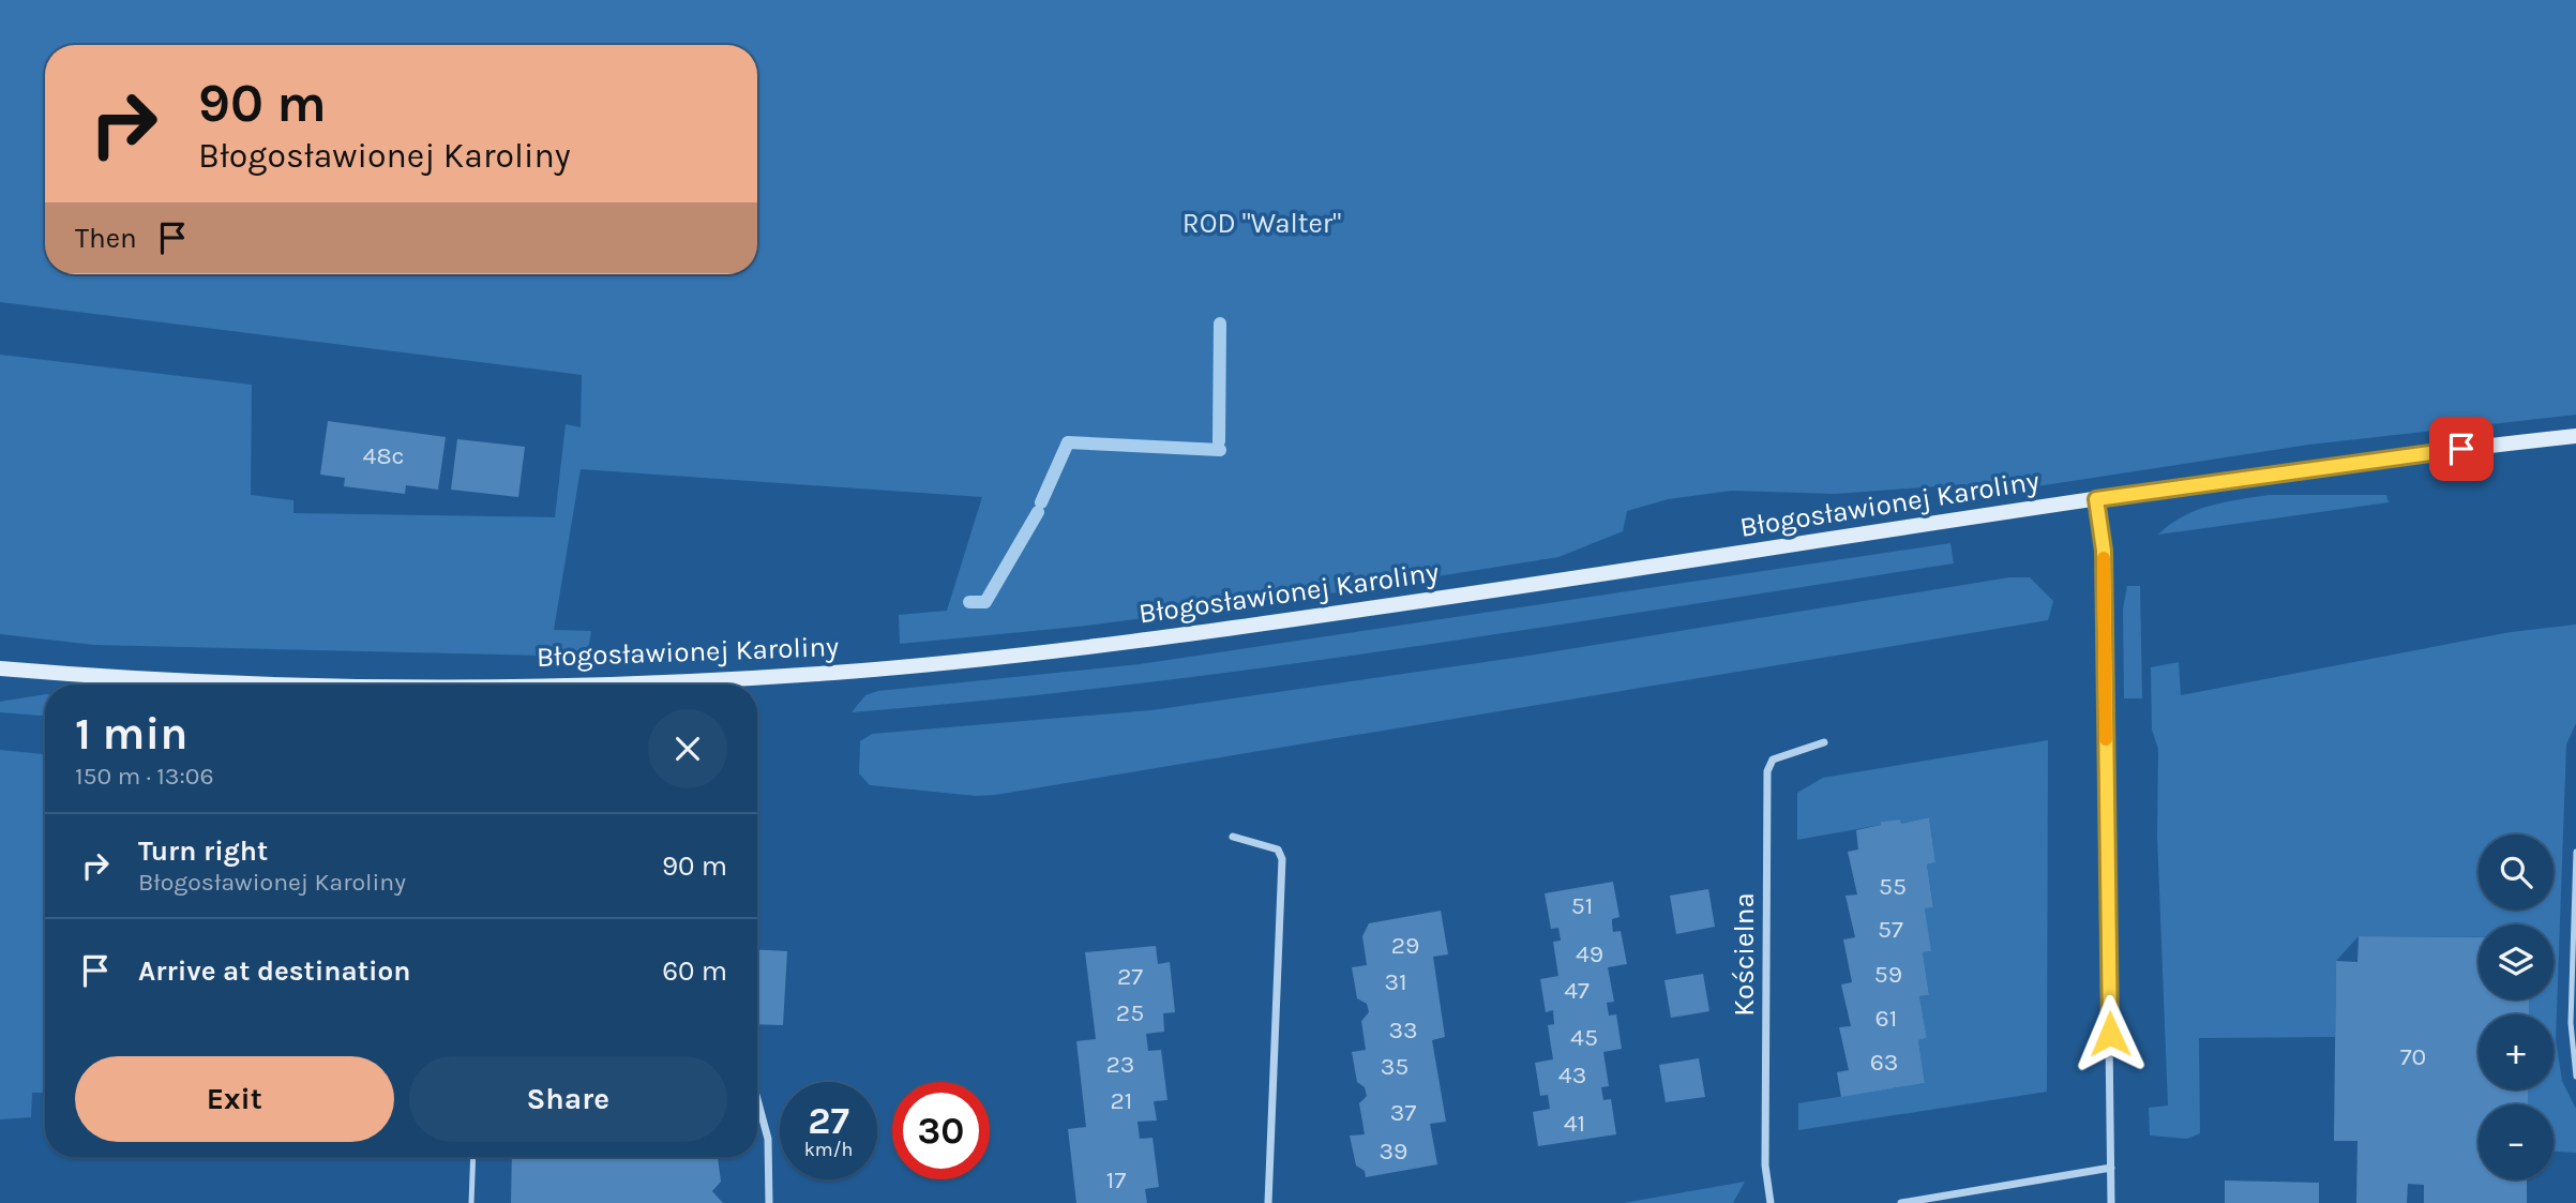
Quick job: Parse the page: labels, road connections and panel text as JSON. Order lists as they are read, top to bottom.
{
  "streets": {
    "street": ["Błogosławionej Karoliny", "Kościelna"]
  },
  "parks": ["ROD \"Walter\""],
  "house_numbers": [
    "48c",
    "55",
    "51",
    "57",
    "29",
    "49",
    "59",
    "27",
    "31",
    "47",
    "25",
    "61",
    "33",
    "45",
    "70",
    "63",
    "23",
    "35",
    "43",
    "21",
    "37",
    "41",
    "39",
    "17"
  ],
  "page": {
    "turn": ["90 m", "Błogosławionej Karoliny"],
    "then": "Then",
    "heading": ["1 min", "150 m · 13:06"],
    "list": [
      {
        "name": "Turn right",
        "note": "Błogosławionej Karoliny",
        "value": "90 m"
      },
      {
        "name": "Arrive at destination",
        "value": "60 m"
      }
    ],
    "map_buttons": ["+", "−"],
    "buttons": ["Exit", "Share"],
    "speed": "27 km/h",
    "limit": "30"
  }
}
